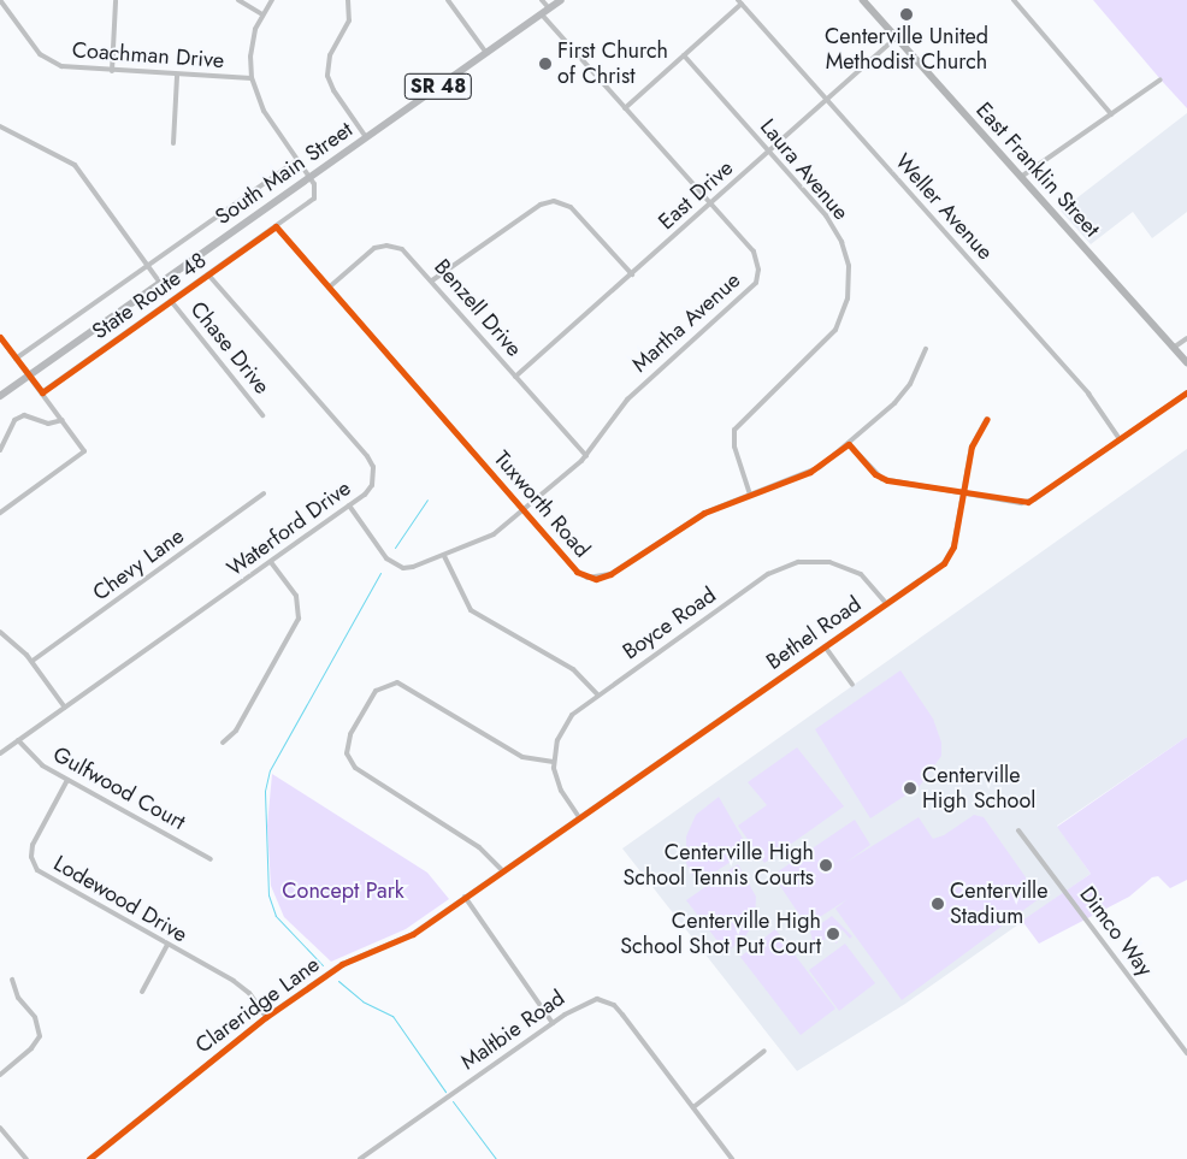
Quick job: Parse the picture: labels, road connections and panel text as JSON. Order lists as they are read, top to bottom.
{
  "streets": {
    "main road": ["SR 48", "South Main Street"],
    "street": [
      "Coachman Drive",
      "Laura Avenue",
      "East Franklin Street",
      "East Drive",
      "Weller Avenue",
      "State Route 48",
      "Benzell Drive",
      "Martha Avenue",
      "Chase Drive",
      "Tuxworth Road",
      "Waterford Drive",
      "Chevy Lane",
      "Boyce Road",
      "Bethel Road",
      "Gulfwood Court",
      "Lodewood Drive",
      "Dimco Way",
      "Clareridge Lane",
      "Maltbie Road"
    ]
  },
  "crossings": [
    ["SR 48", "South Main Street"],
    ["Laura Avenue", "East Drive"],
    ["Laura Avenue", "Tuxworth Road"],
    ["East Franklin Street", "East Drive"],
    ["South Main Street", "State Route 48"],
    ["South Main Street", "Martha Avenue"],
    ["East Drive", "Weller Avenue"],
    ["East Drive", "Benzell Drive"],
    ["East Drive", "Martha Avenue"],
    ["State Route 48", "Chase Drive"],
    ["State Route 48", "Tuxworth Road"],
    ["State Route 48", "Waterford Drive"],
    ["Benzell Drive", "Martha Avenue"],
    ["Benzell Drive", "Tuxworth Road"],
    ["Martha Avenue", "Tuxworth Road"],
    ["Martha Avenue", "Waterford Drive"],
    ["Waterford Drive", "Gulfwood Court"],
    ["Boyce Road", "Bethel Road"],
    ["Bethel Road", "Clareridge Lane"],
    ["Gulfwood Court", "Lodewood Drive"],
    ["Lodewood Drive", "Clareridge Lane"]
  ],
  "parks": ["Concept Park"],
  "places": [
    "Centerville United Methodist Church",
    "First Church of Christ",
    "Centerville High School",
    "Centerville High School Tennis Courts",
    "Centerville Stadium",
    "Centerville High School Shot Put Court"
  ]
}
